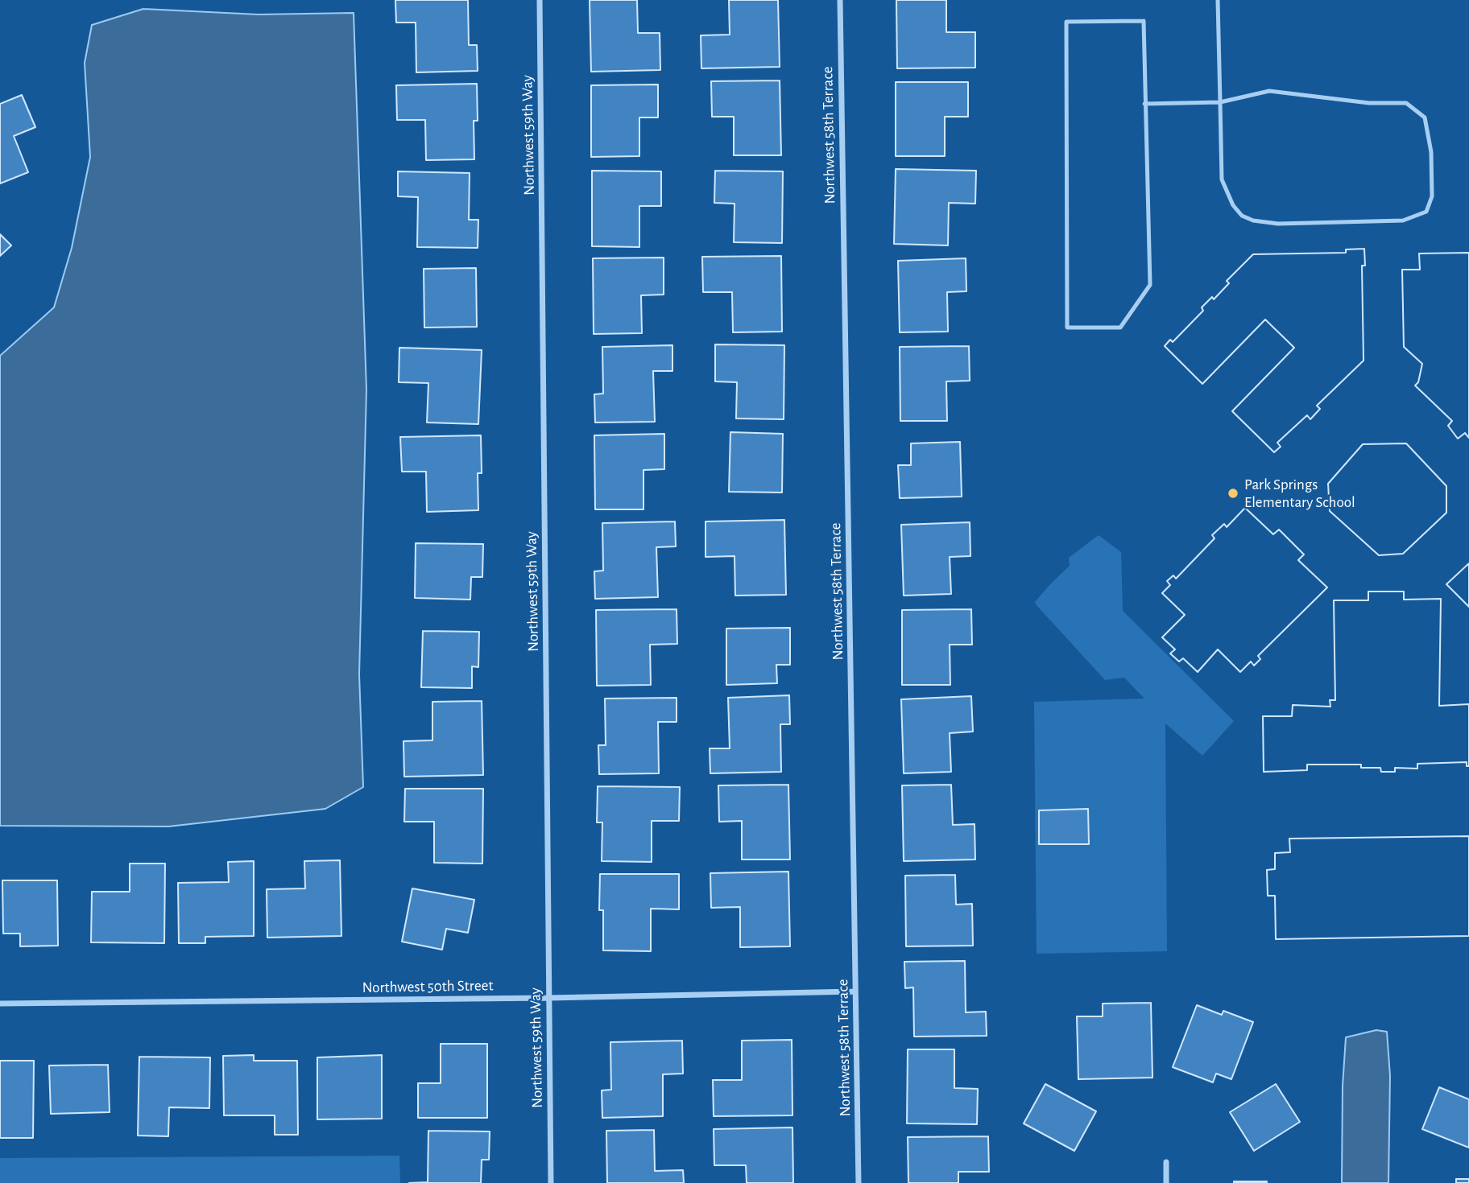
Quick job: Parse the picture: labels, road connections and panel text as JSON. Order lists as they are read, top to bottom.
{
  "streets": {
    "street": ["Northwest 59th Way", "Northwest 58th Terrace", "Northwest 50th Street"]
  },
  "crossings": [
    ["Northwest 59th Way", "Northwest 50th Street"],
    ["Northwest 58th Terrace", "Northwest 50th Street"]
  ],
  "places": ["Park Springs Elementary School"]
}
